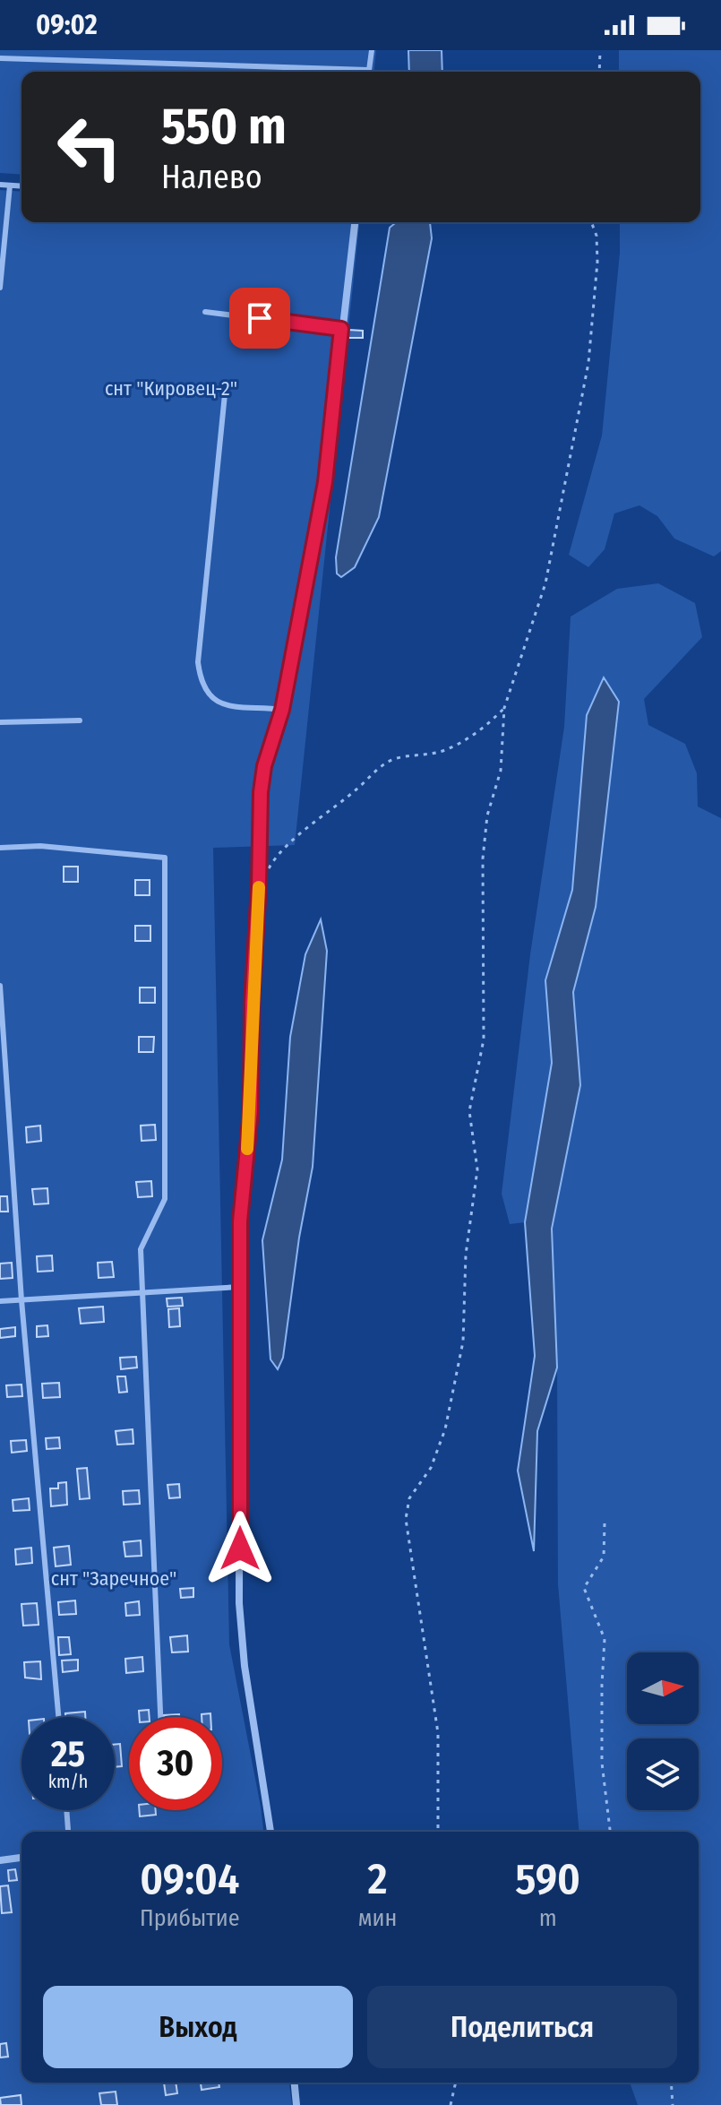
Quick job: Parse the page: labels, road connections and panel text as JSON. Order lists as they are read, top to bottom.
{
  "parks": ["снт \"Кировец-2\"", "снт \"Заречное\""],
  "north": "right",
  "page": {
    "status": "09:02",
    "turn": ["550 m", "Налево"],
    "speed": "25 km/h",
    "limit": "30",
    "eta": [
      "09:04",
      "Прибытие",
      "2",
      "мин",
      "590",
      "m"
    ],
    "buttons": ["Выход", "Поделиться"]
  }
}
